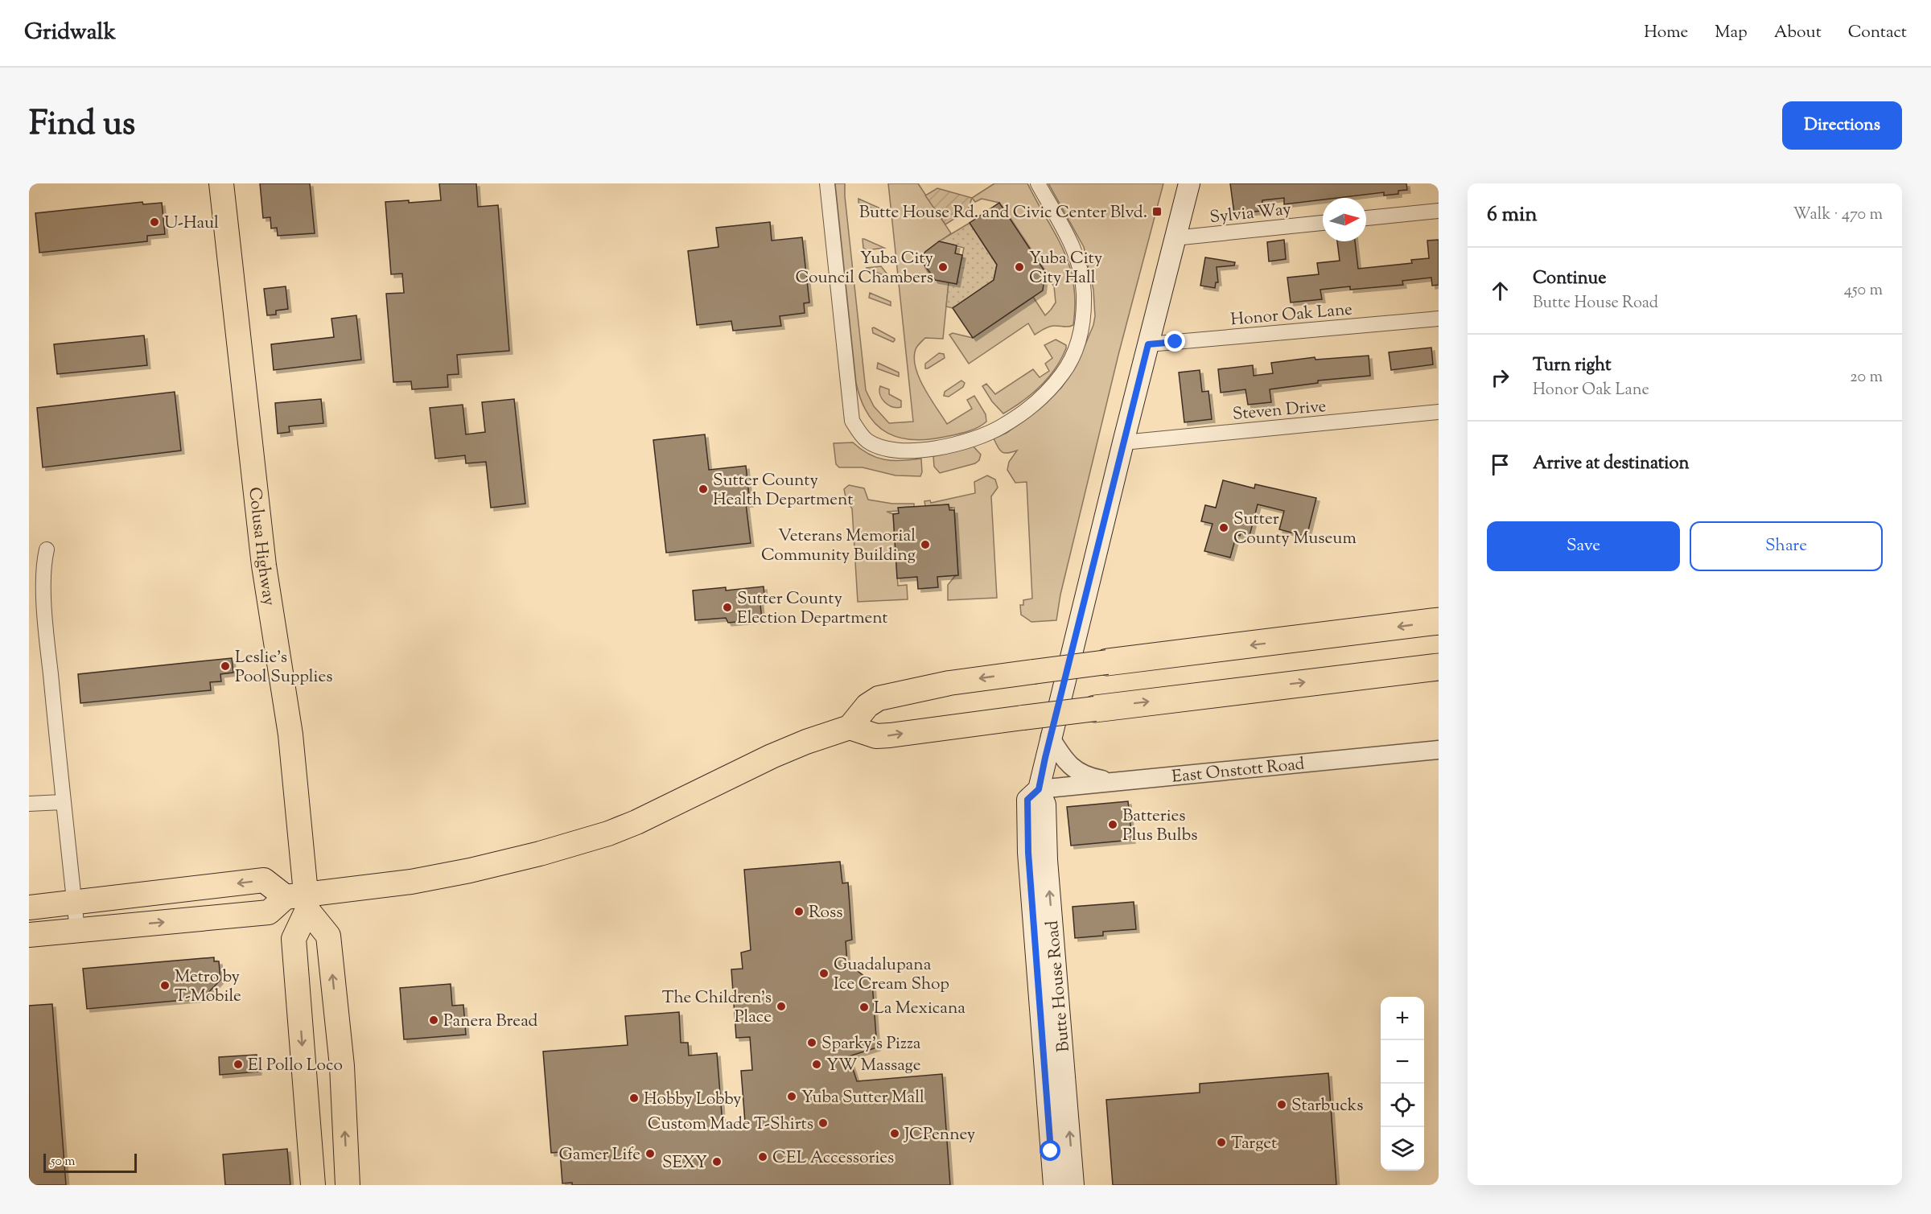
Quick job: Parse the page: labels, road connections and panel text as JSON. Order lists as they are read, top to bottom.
{
  "streets": {
    "highway": ["Colusa Highway"],
    "main road": ["Butte House Road"],
    "street": [
      "Sylvia Way",
      "Honor Oak Lane",
      "Steven Drive",
      "East Onstott Road"
    ]
  },
  "crossings": [
    ["Sylvia Way", "Butte House Road"],
    ["Honor Oak Lane", "Butte House Road"],
    ["Steven Drive", "Butte House Road"],
    ["East Onstott Road", "Butte House Road"]
  ],
  "places": {
    "transit": ["Butte House Rd. and Civic Center Blvd."],
    "other": [
      "U-Haul",
      "Yuba City Council Chambers",
      "Yuba City City Hall",
      "Sutter County Health Department",
      "Sutter County Museum",
      "Veterans Memorial Community Building",
      "Sutter County Election Department",
      "Leslie's Pool Supplies",
      "Batteries Plus Bulbs",
      "Ross",
      "Guadalupana Ice Cream Shop",
      "Metro by T-Mobile",
      "The Children's Place",
      "La Mexicana",
      "Panera Bread",
      "Sparky's Pizza",
      "El Pollo Loco",
      "YW Massage",
      "Yuba Sutter Mall",
      "Hobby Lobby",
      "Starbucks",
      "Custom Made T-Shirts",
      "JCPenney",
      "Target",
      "Gamer Life",
      "CEL Accessories",
      "SEXY"
    ]
  },
  "scale_bar": "50 m",
  "north": "right",
  "page": {
    "header": "Gridwalk",
    "nav": [
      "Home",
      "Map",
      "About",
      "Contact"
    ],
    "title": "Find us",
    "buttons": [
      "Directions",
      ["Save", "Share"]
    ],
    "heading": ["6 min", "Walk · 470 m"],
    "list": [
      ["Continue", "Butte House Road", "450 m"],
      ["Turn right", "Honor Oak Lane", "20 m"],
      "Arrive at destination"
    ],
    "map_buttons": ["+", "−"],
    "scale": "50 m"
  }
}
